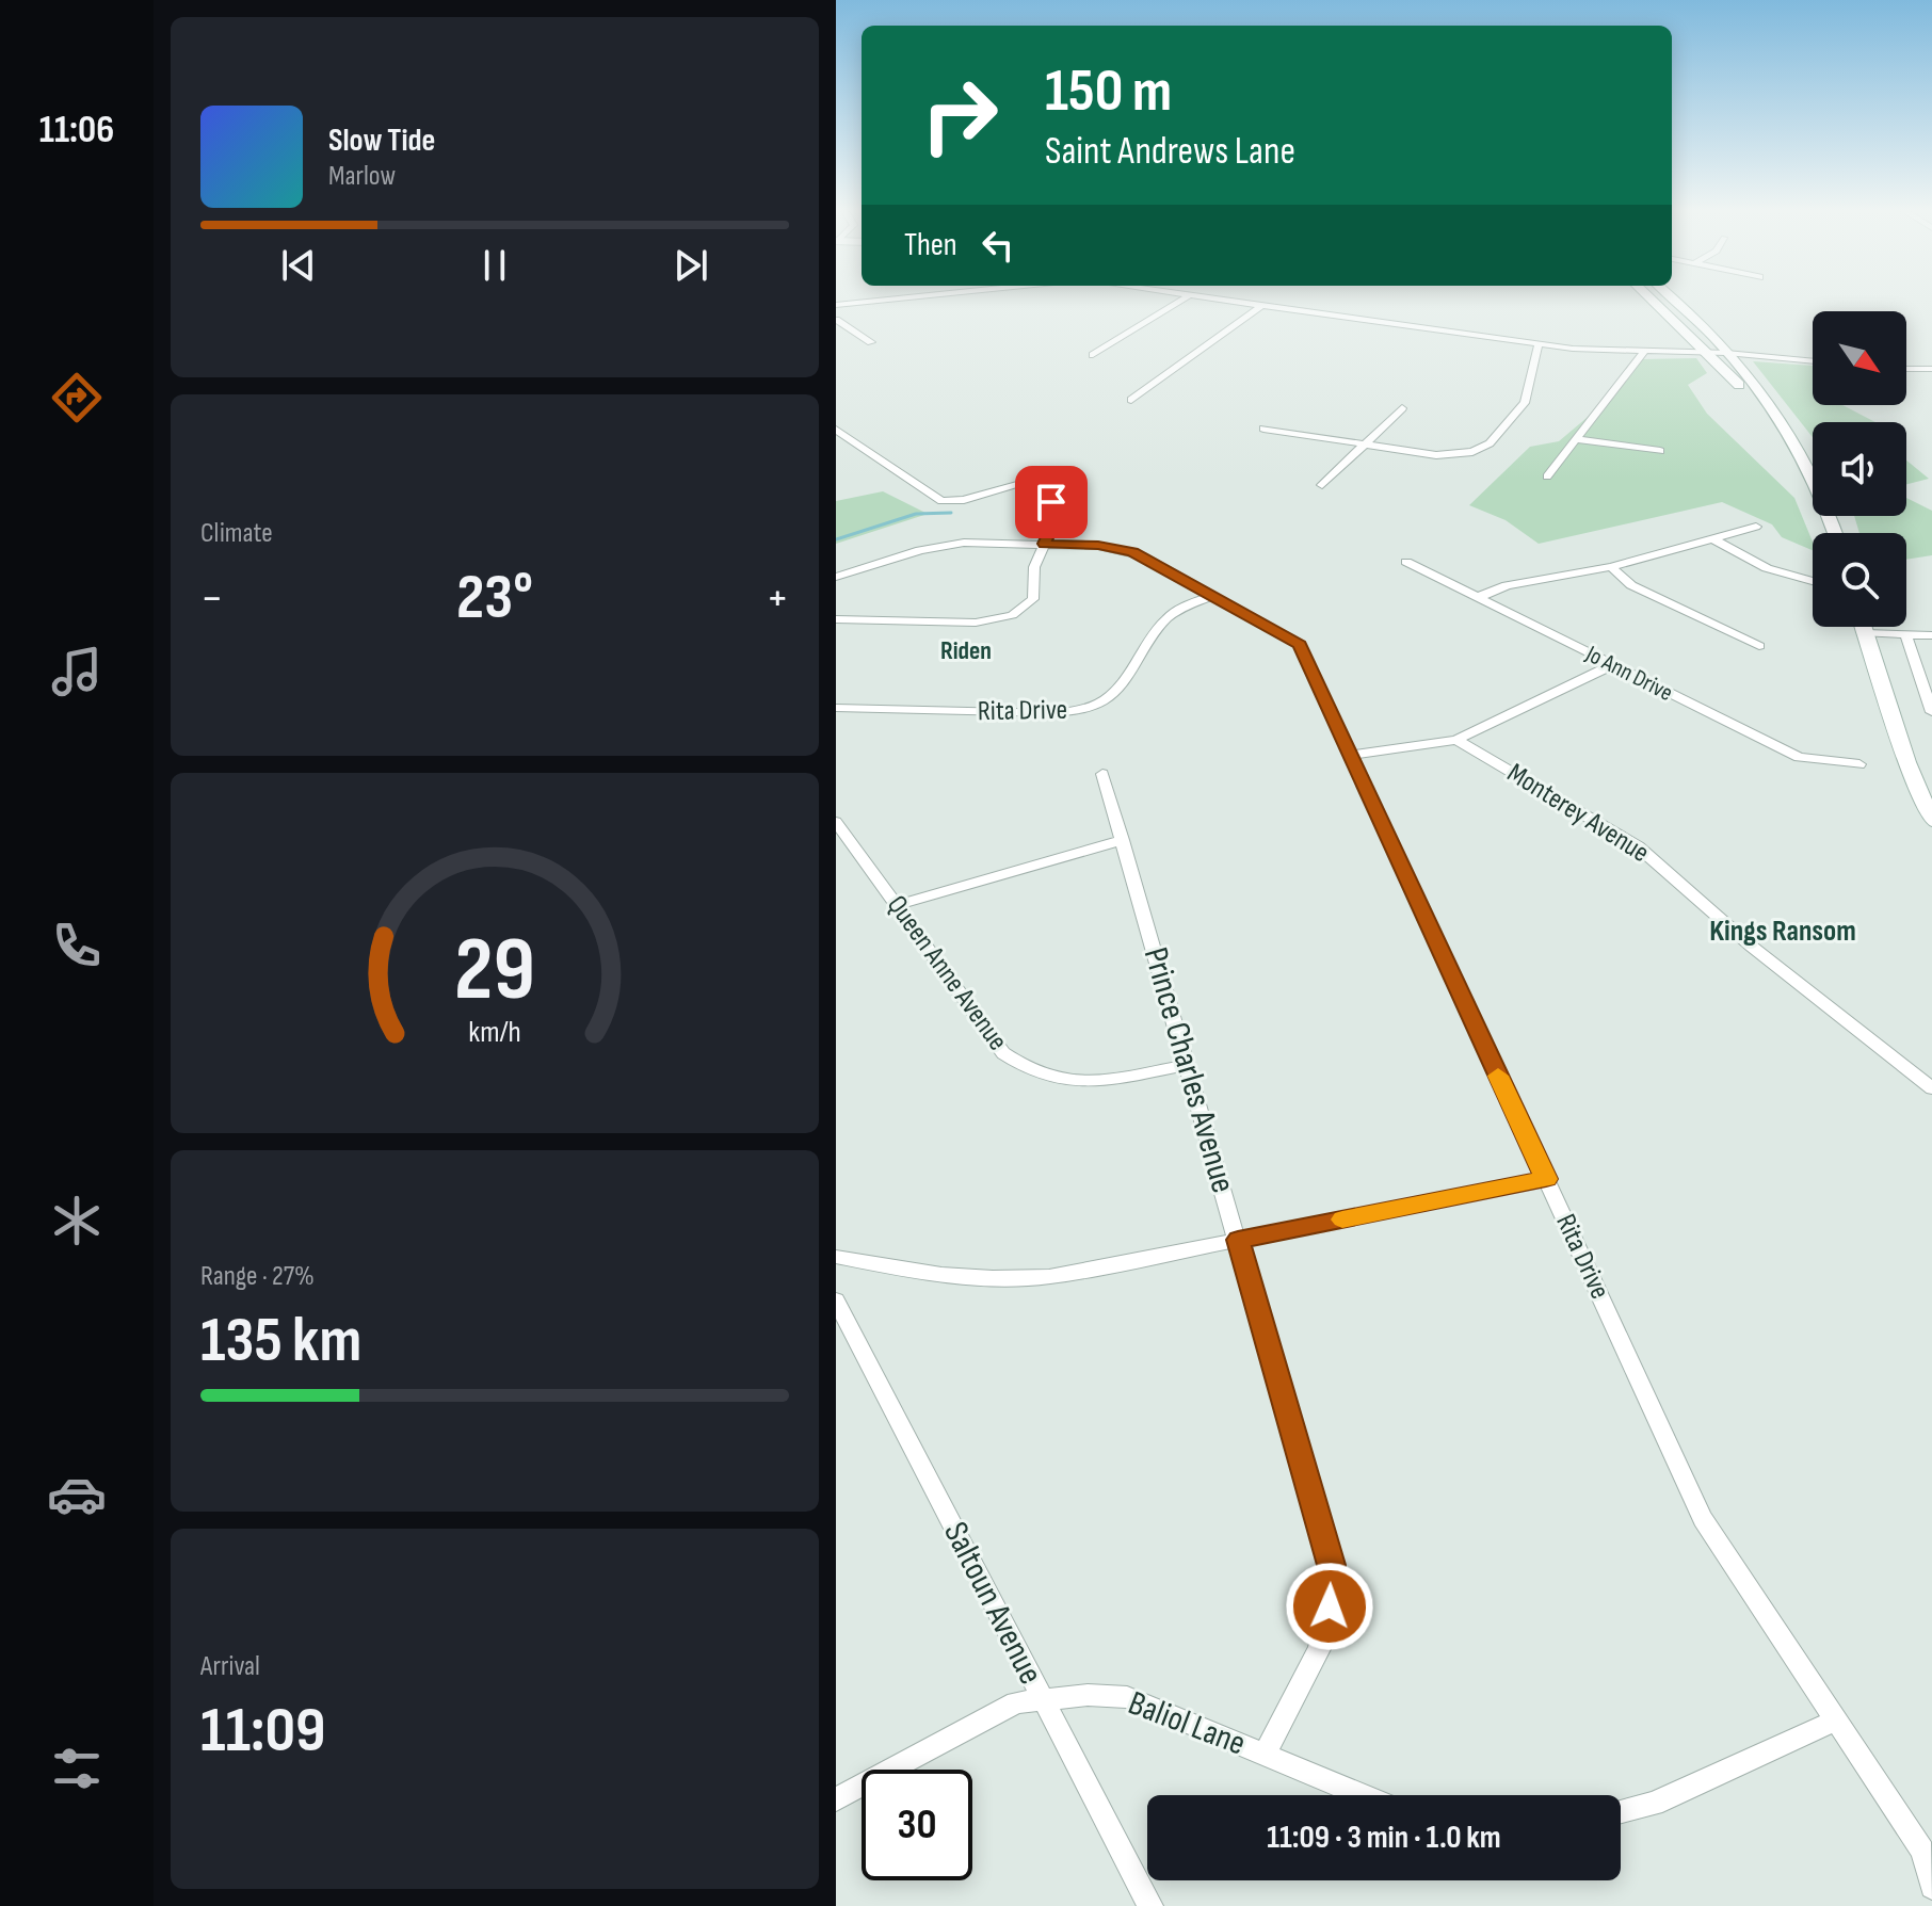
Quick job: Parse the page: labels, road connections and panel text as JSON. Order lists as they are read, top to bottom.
{
  "streets": {
    "street": [
      "Jo Ann Drive",
      "Rita Drive",
      "Monterey Avenue",
      "Queen Anne Avenue",
      "Prince Charles Avenue",
      "Saltoun Avenue",
      "Baliol Lane"
    ]
  },
  "crossings": [
    ["Queen Anne Avenue", "Prince Charles Avenue"],
    ["Prince Charles Avenue", "Baliol Lane"],
    ["Saltoun Avenue", "Baliol Lane"]
  ],
  "districts": ["Riden", "Kings Ransom"],
  "north": "bottom right",
  "page": {
    "tabs": "11:06",
    "turn": ["150 m", "Saint Andrews Lane"],
    "song": ["Slow Tide", "Marlow"],
    "then": "Then",
    "tile": [
      "Climate",
      ["Range · 27%", "135 km"],
      ["Arrival", "11:09"]
    ],
    "heat": ["−", "23°", "+"],
    "limit": "30",
    "trip": "11:09 · 3 min · 1.0 km",
    "gauge": ["29", "km/h"]
  }
}
